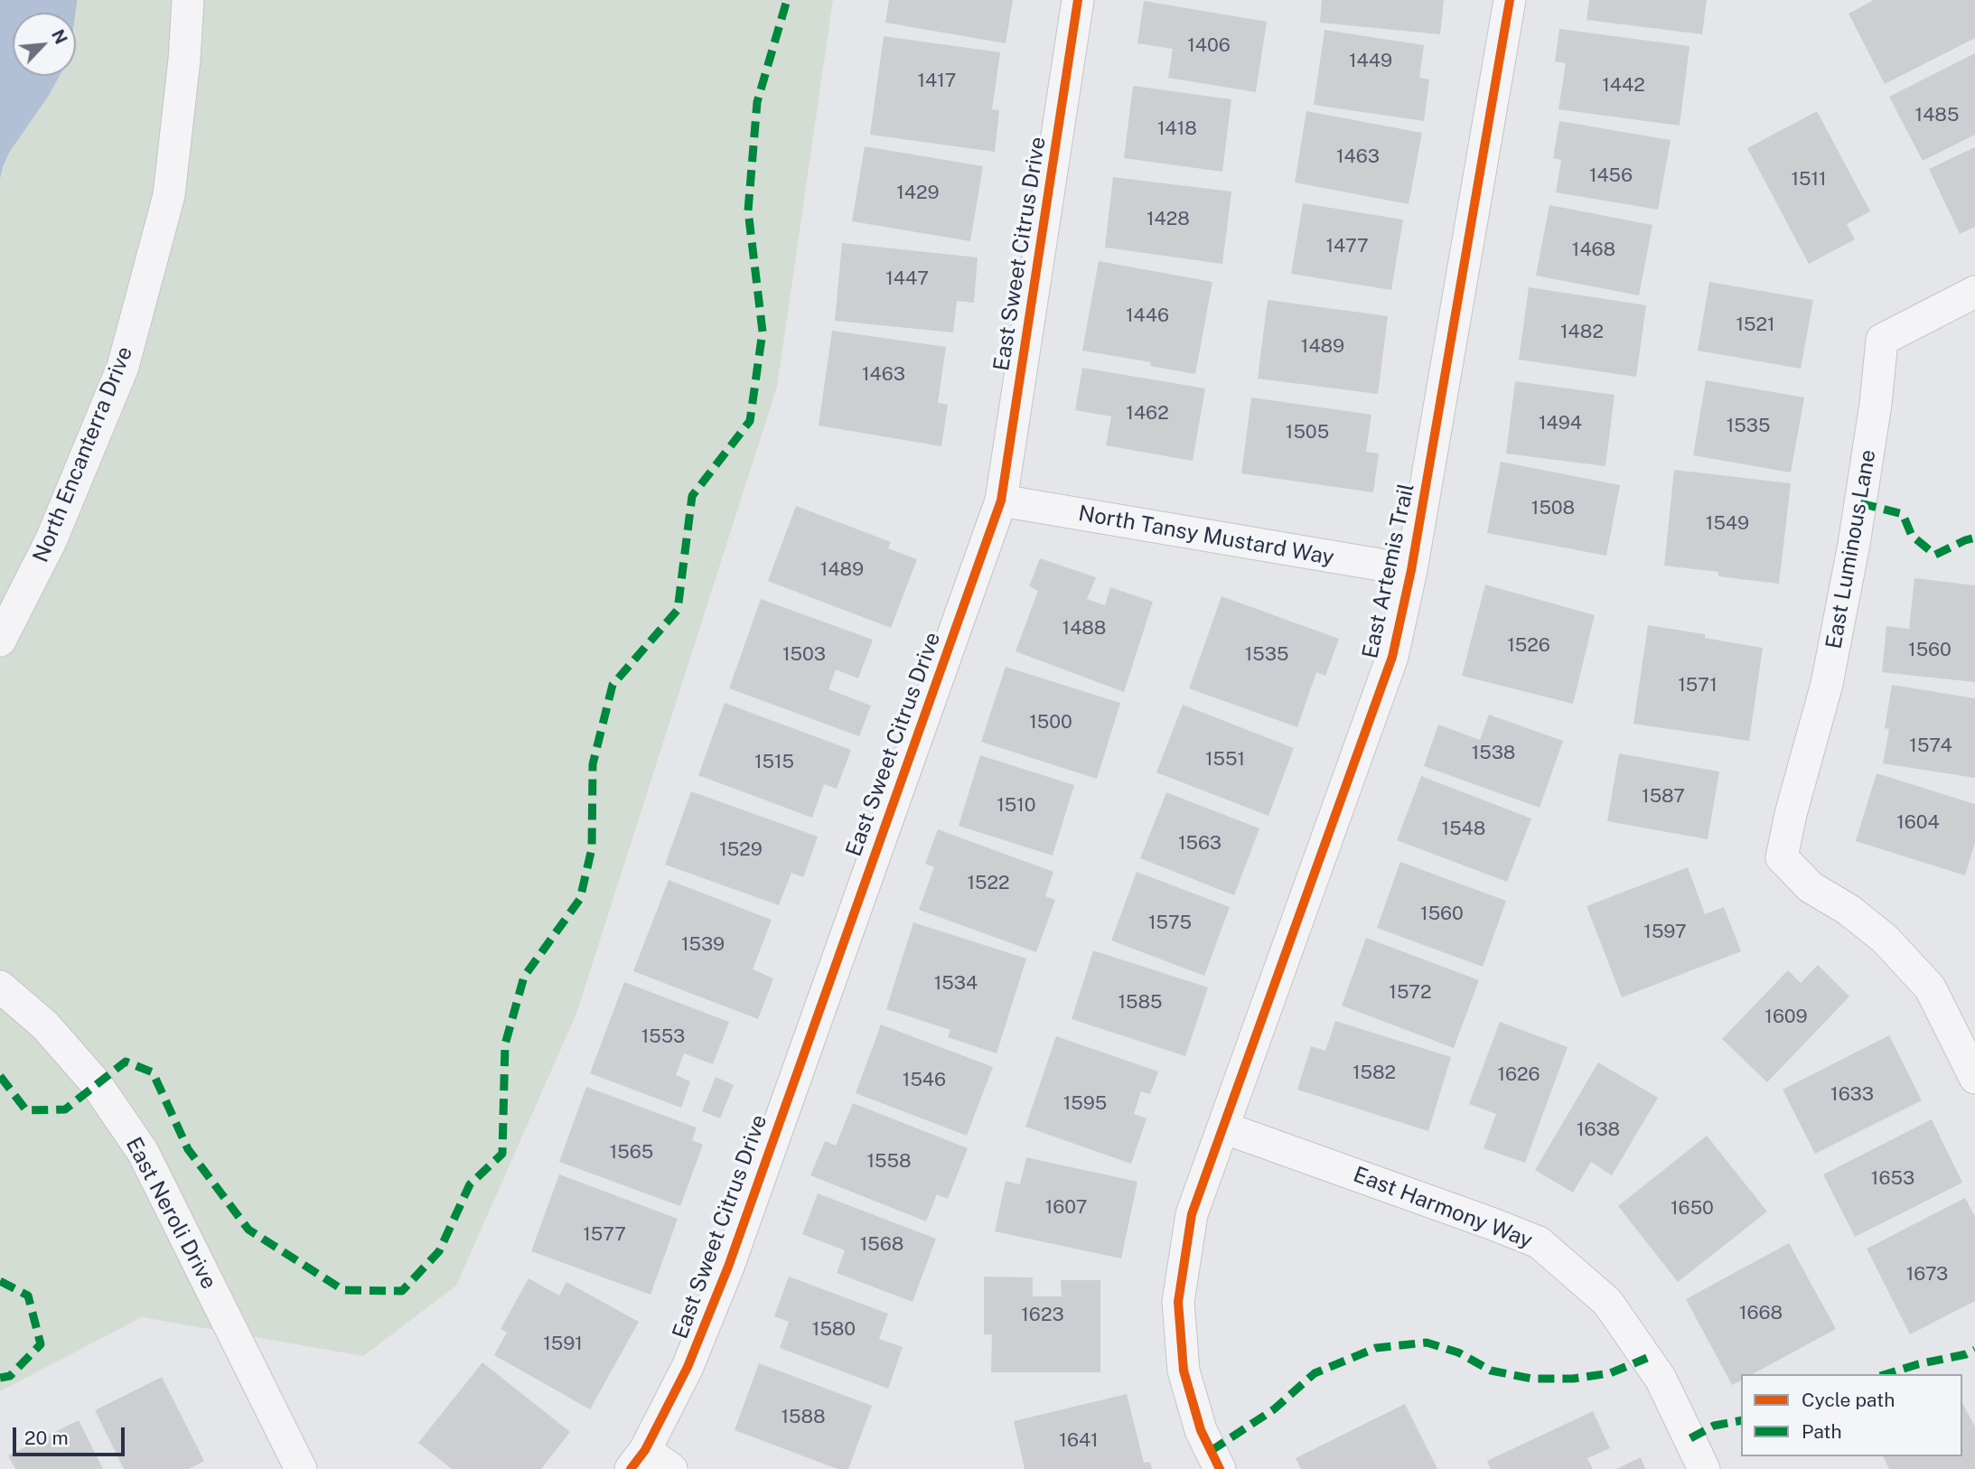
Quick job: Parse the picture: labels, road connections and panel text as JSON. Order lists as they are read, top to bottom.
{
  "streets": {
    "street": [
      "East Sweet Citrus Drive",
      "North Encanterra Drive",
      "North Tansy Mustard Way",
      "East Luminous Lane",
      "East Artemis Trail",
      "East Harmony Way",
      "East Neroli Drive"
    ]
  },
  "crossings": [
    ["East Sweet Citrus Drive", "North Tansy Mustard Way"],
    ["North Tansy Mustard Way", "East Artemis Trail"],
    ["East Artemis Trail", "East Harmony Way"]
  ],
  "house_numbers": [
    "1406",
    "1449",
    "1417",
    "1442",
    "1485",
    "1418",
    "1463",
    "1456",
    "1511",
    "1429",
    "1428",
    "1477",
    "1468",
    "1447",
    "1446",
    "1521",
    "1482",
    "1489",
    "1463",
    "1462",
    "1494",
    "1535",
    "1505",
    "1508",
    "1549",
    "1489",
    "1488",
    "1526",
    "1560",
    "1503",
    "1535",
    "1571",
    "1500",
    "1574",
    "1538",
    "1551",
    "1515",
    "1587",
    "1510",
    "1604",
    "1548",
    "1563",
    "1529",
    "1522",
    "1560",
    "1575",
    "1597",
    "1539",
    "1534",
    "1572",
    "1585",
    "1609",
    "1553",
    "1582",
    "1626",
    "1546",
    "1633",
    "1595",
    "1638",
    "1565",
    "1558",
    "1653",
    "1607",
    "1650",
    "1577",
    "1568",
    "1673",
    "1668",
    "1623",
    "1580",
    "1591",
    "1588",
    "1641"
  ],
  "legend": ["Cycle path", "Path"],
  "scale_bar": "20 m",
  "north": "top right"
}
